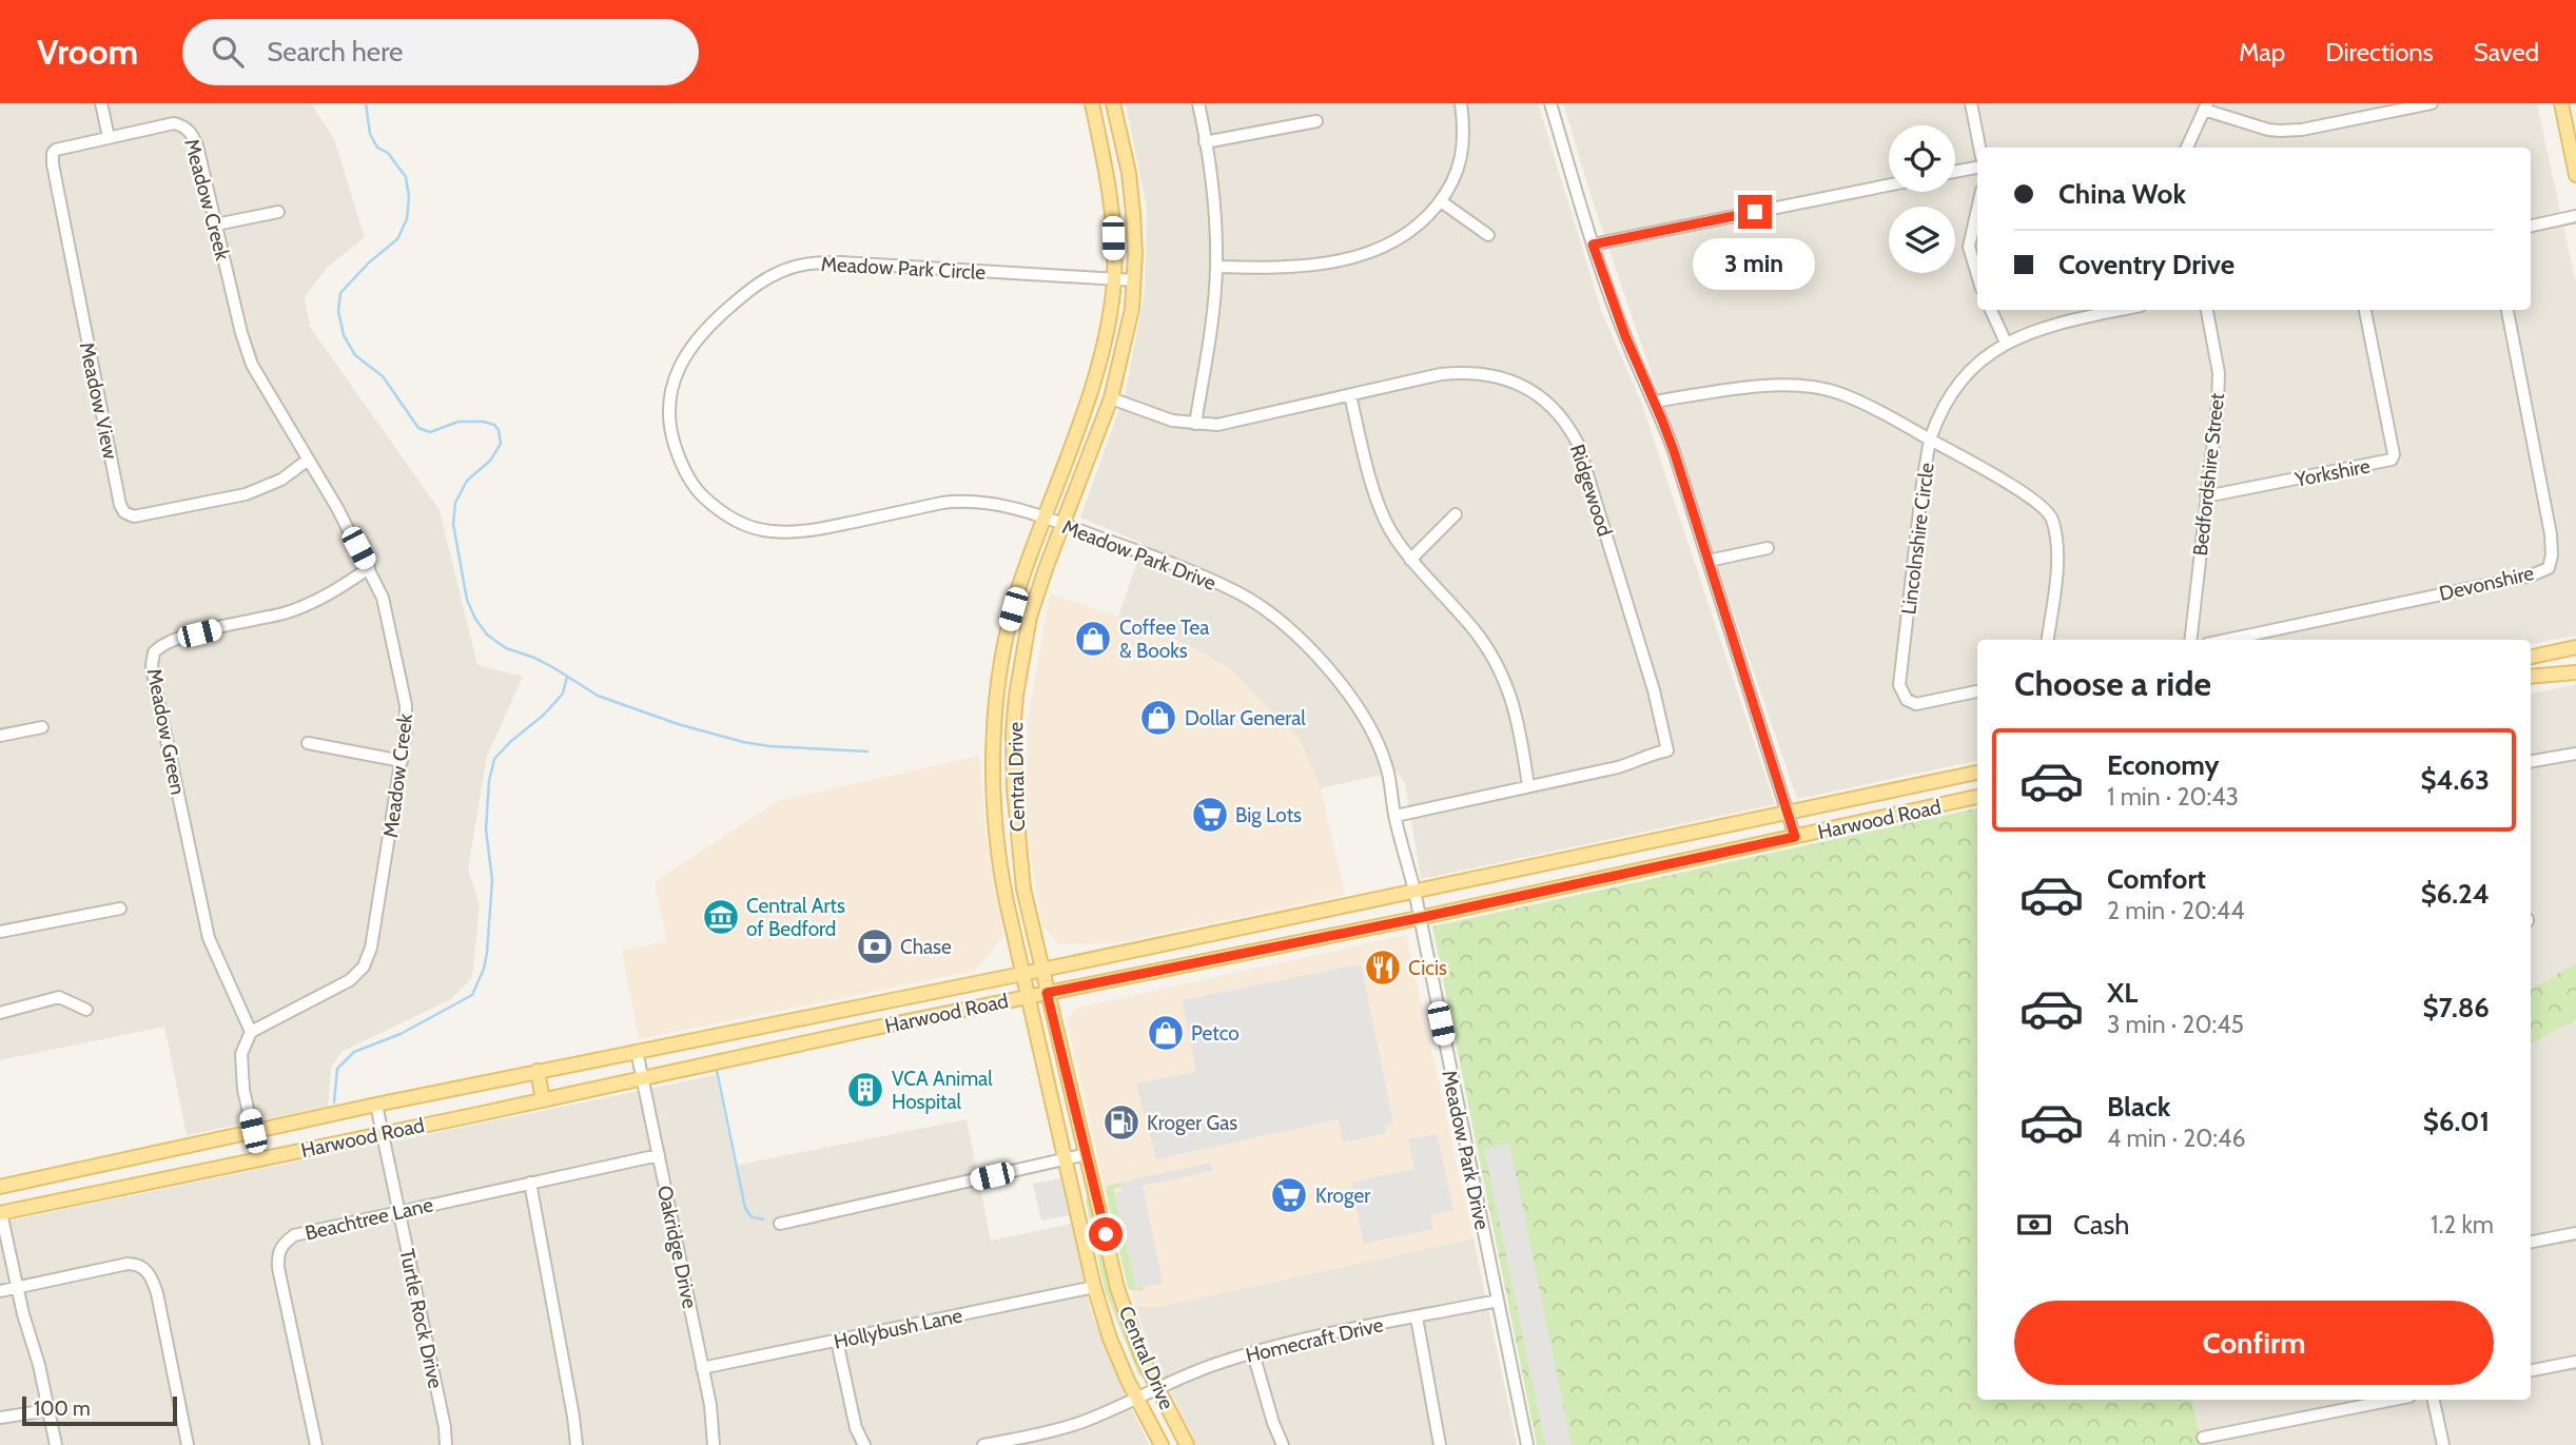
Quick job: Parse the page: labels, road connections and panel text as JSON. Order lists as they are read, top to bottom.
{
  "streets": {
    "main road": ["Central Drive", "Harwood Road"],
    "street": [
      "Meadow Creek",
      "Meadow Park Circle",
      "Meadow View",
      "Yorkshire",
      "Bedfordshire Street",
      "Ridgewood",
      "Lincolnshire Circle",
      "Meadow Park Drive",
      "Devonshire",
      "Meadow Green",
      "Beachtree Lane",
      "Oakridge Drive",
      "Turtle Rock Drive",
      "Hollybush Lane",
      "Homecraft Drive"
    ]
  },
  "crossings": [
    ["Meadow Creek", "Meadow View"],
    ["Meadow Creek", "Meadow Green"],
    ["Meadow Park Circle", "Meadow Park Drive"],
    ["Meadow Park Circle", "Central Drive"],
    ["Yorkshire", "Bedfordshire Street"],
    ["Ridgewood", "Meadow Park Drive"],
    ["Ridgewood", "Central Drive"],
    ["Meadow Park Drive", "Central Drive"],
    ["Meadow Park Drive", "Harwood Road"],
    ["Meadow Park Drive", "Homecraft Drive"],
    ["Central Drive", "Harwood Road"],
    ["Central Drive", "Hollybush Lane"],
    ["Central Drive", "Homecraft Drive"],
    ["Harwood Road", "Oakridge Drive"],
    ["Harwood Road", "Turtle Rock Drive"],
    ["Beachtree Lane", "Oakridge Drive"],
    ["Beachtree Lane", "Turtle Rock Drive"],
    ["Oakridge Drive", "Hollybush Lane"]
  ],
  "places": {
    "shop": ["Coffee Tea & Books", "Dollar General", "Petco"],
    "supermarket": ["Big Lots", "Kroger"],
    "museum": ["Central Arts of Bedford"],
    "bank": ["Chase"],
    "restaurant": ["Cicis"],
    "building": ["VCA Animal Hospital"],
    "fuel station": ["Kroger Gas"]
  },
  "scale_bar": "100 m",
  "page": {
    "header": "Vroom",
    "search": "Search here",
    "nav": ["Map", "Directions", "Saved"],
    "banner": ["China Wok", "Coventry Drive"],
    "bubble": "3 min",
    "heading": "Choose a ride",
    "list": [
      {
        "name": "Economy",
        "note": "1 min · 20:43",
        "value": "$4.63"
      },
      {
        "name": "Comfort",
        "note": "2 min · 20:44",
        "value": "$6.24"
      },
      {
        "name": "XL",
        "note": "3 min · 20:45",
        "value": "$7.86"
      },
      {
        "name": "Black",
        "note": "4 min · 20:46",
        "value": "$6.01"
      }
    ],
    "pay": ["Cash", "1.2 km"],
    "buttons": "Confirm",
    "scale": "100 m"
  }
}
